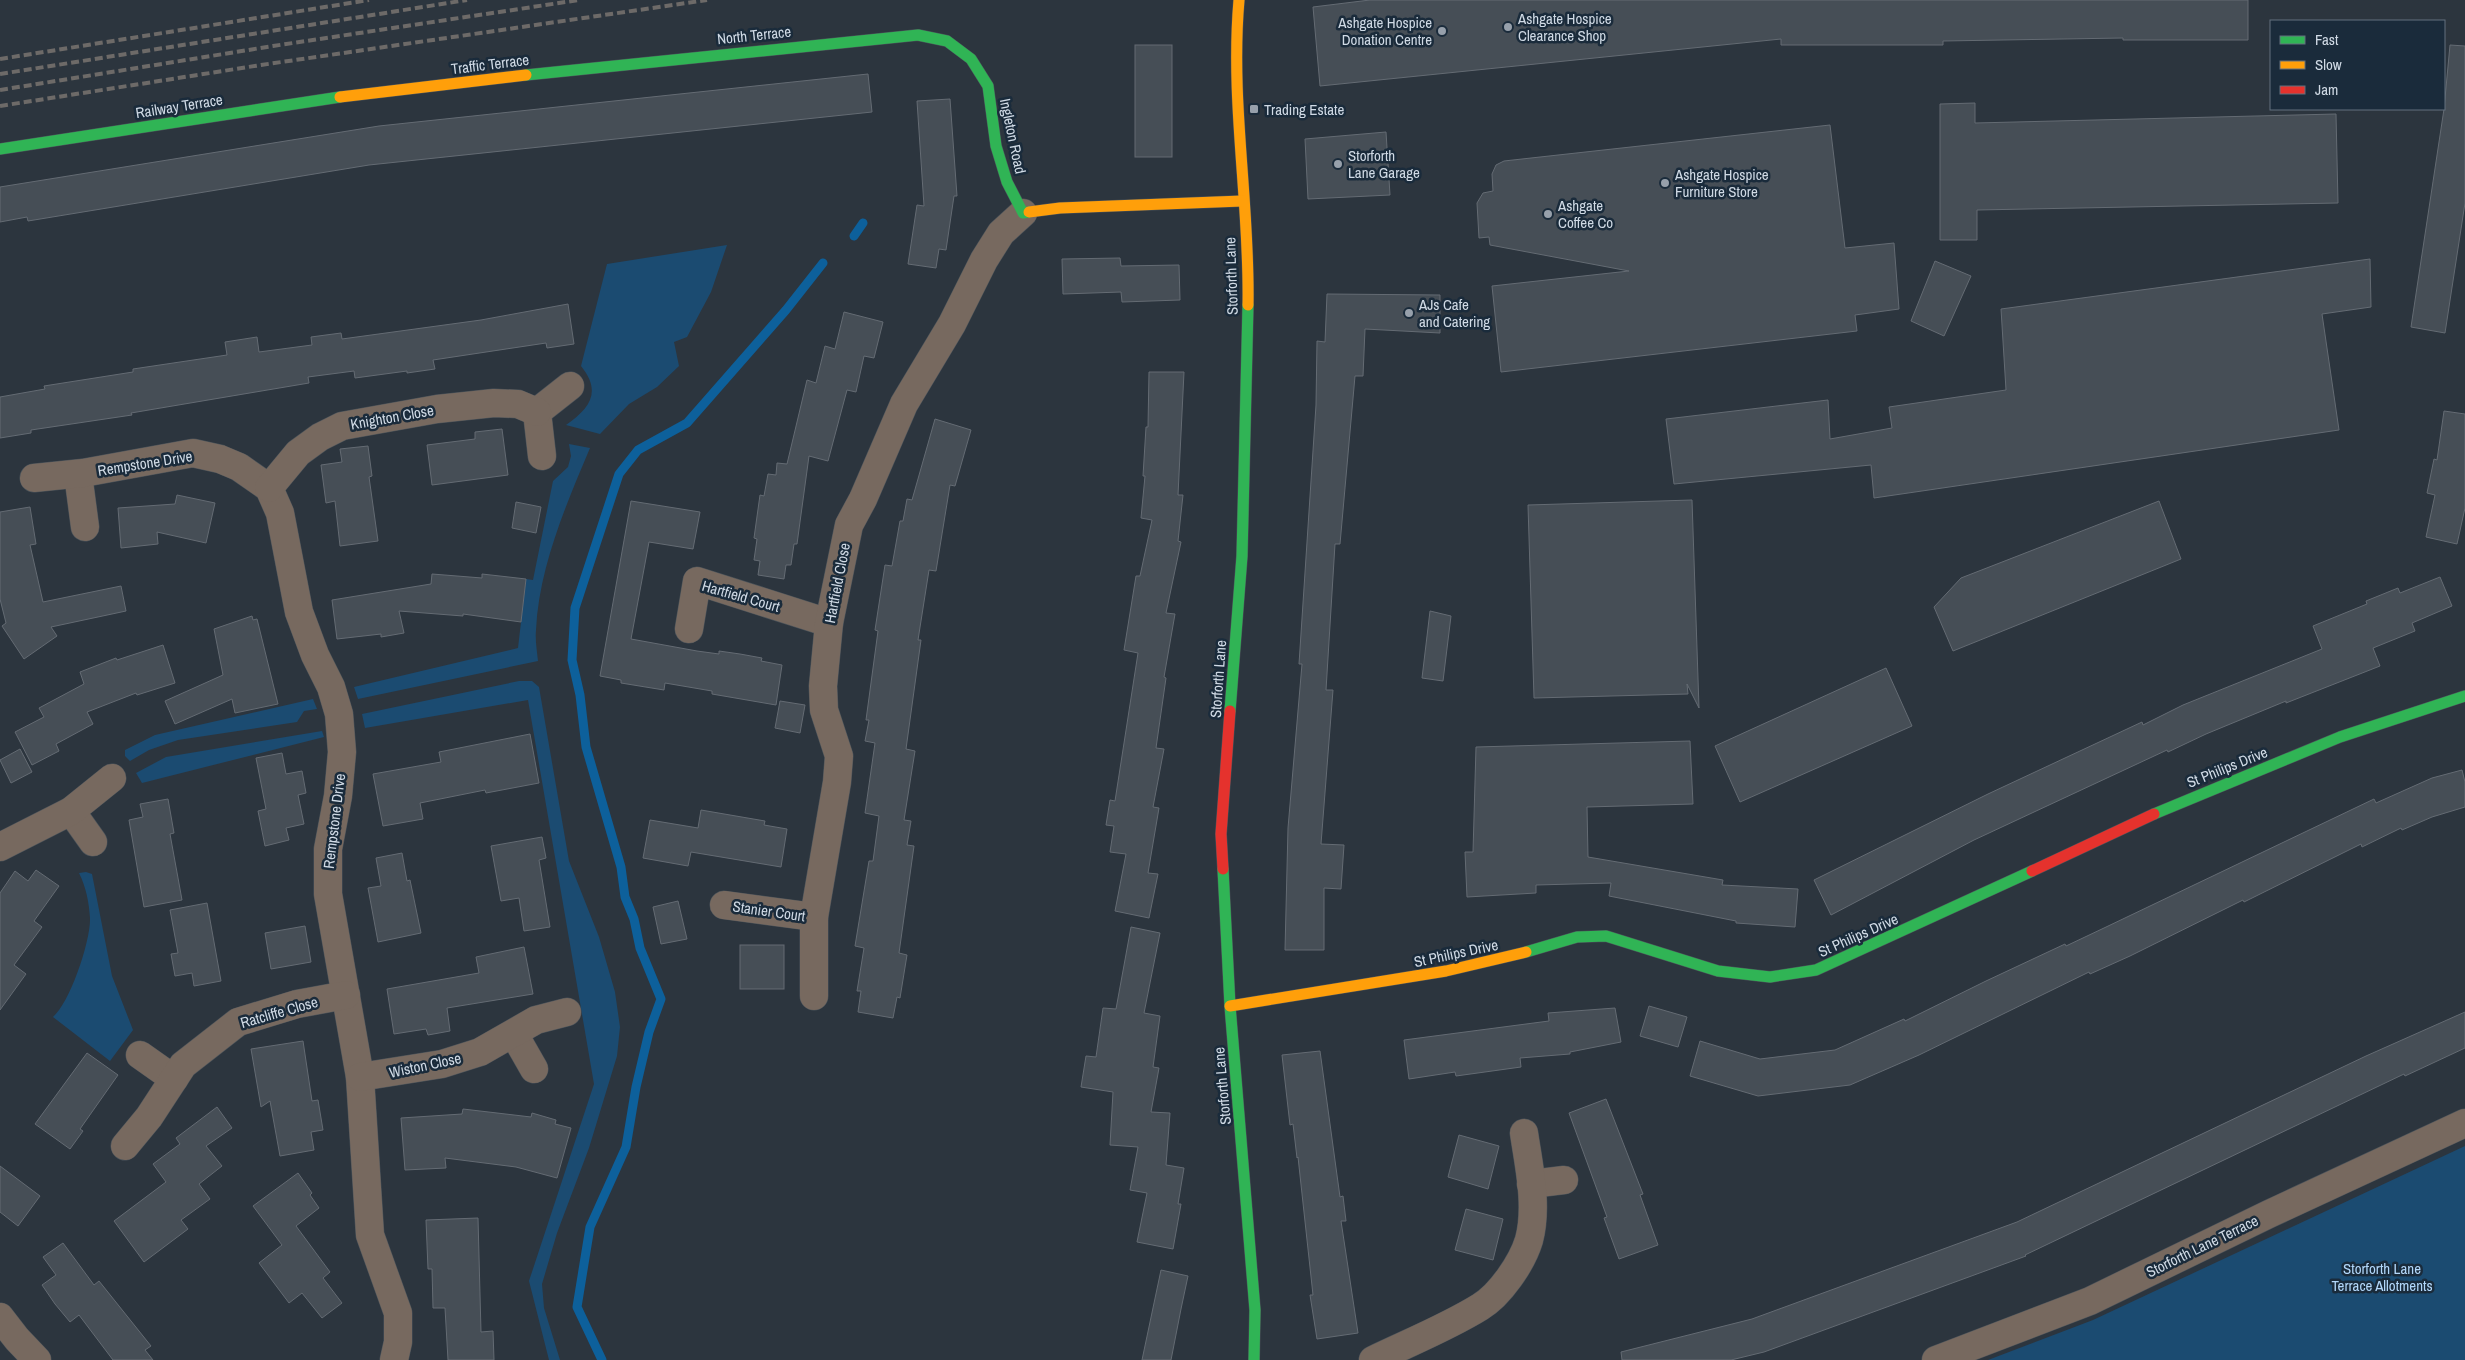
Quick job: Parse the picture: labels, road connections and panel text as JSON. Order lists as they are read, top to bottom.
{
  "streets": {
    "street": [
      "North Terrace",
      "Traffic Terrace",
      "Railway Terrace",
      "Ingleton Road",
      "Storforth Lane",
      "Knighton Close",
      "Rempstone Drive",
      "Hartfield Close",
      "Hartfield Court",
      "St Philips Drive",
      "Stanier Court",
      "Ratcliffe Close",
      "Wiston Close",
      "Storforth Lane Terrace"
    ]
  },
  "crossings": [
    ["North Terrace", "Traffic Terrace"],
    ["North Terrace", "Ingleton Road"],
    ["Traffic Terrace", "Railway Terrace"],
    ["Ingleton Road", "Hartfield Close"],
    ["Storforth Lane", "St Philips Drive"],
    ["Knighton Close", "Rempstone Drive"],
    ["Rempstone Drive", "Ratcliffe Close"],
    ["Rempstone Drive", "Wiston Close"],
    ["Hartfield Close", "Hartfield Court"],
    ["Hartfield Close", "Stanier Court"]
  ],
  "parks": ["Storforth Lane Terrace Allotments"],
  "places": {
    "other": [
      "Ashgate Hospice Clearance Shop",
      "Ashgate Hospice Donation Centre",
      "Storforth Lane Garage",
      "Ashgate Hospice Furniture Store",
      "Ashgate Coffee Co",
      "AJs Cafe and Catering"
    ],
    "transit": ["Trading Estate"]
  },
  "legend": ["Fast", "Slow", "Jam"]
}
